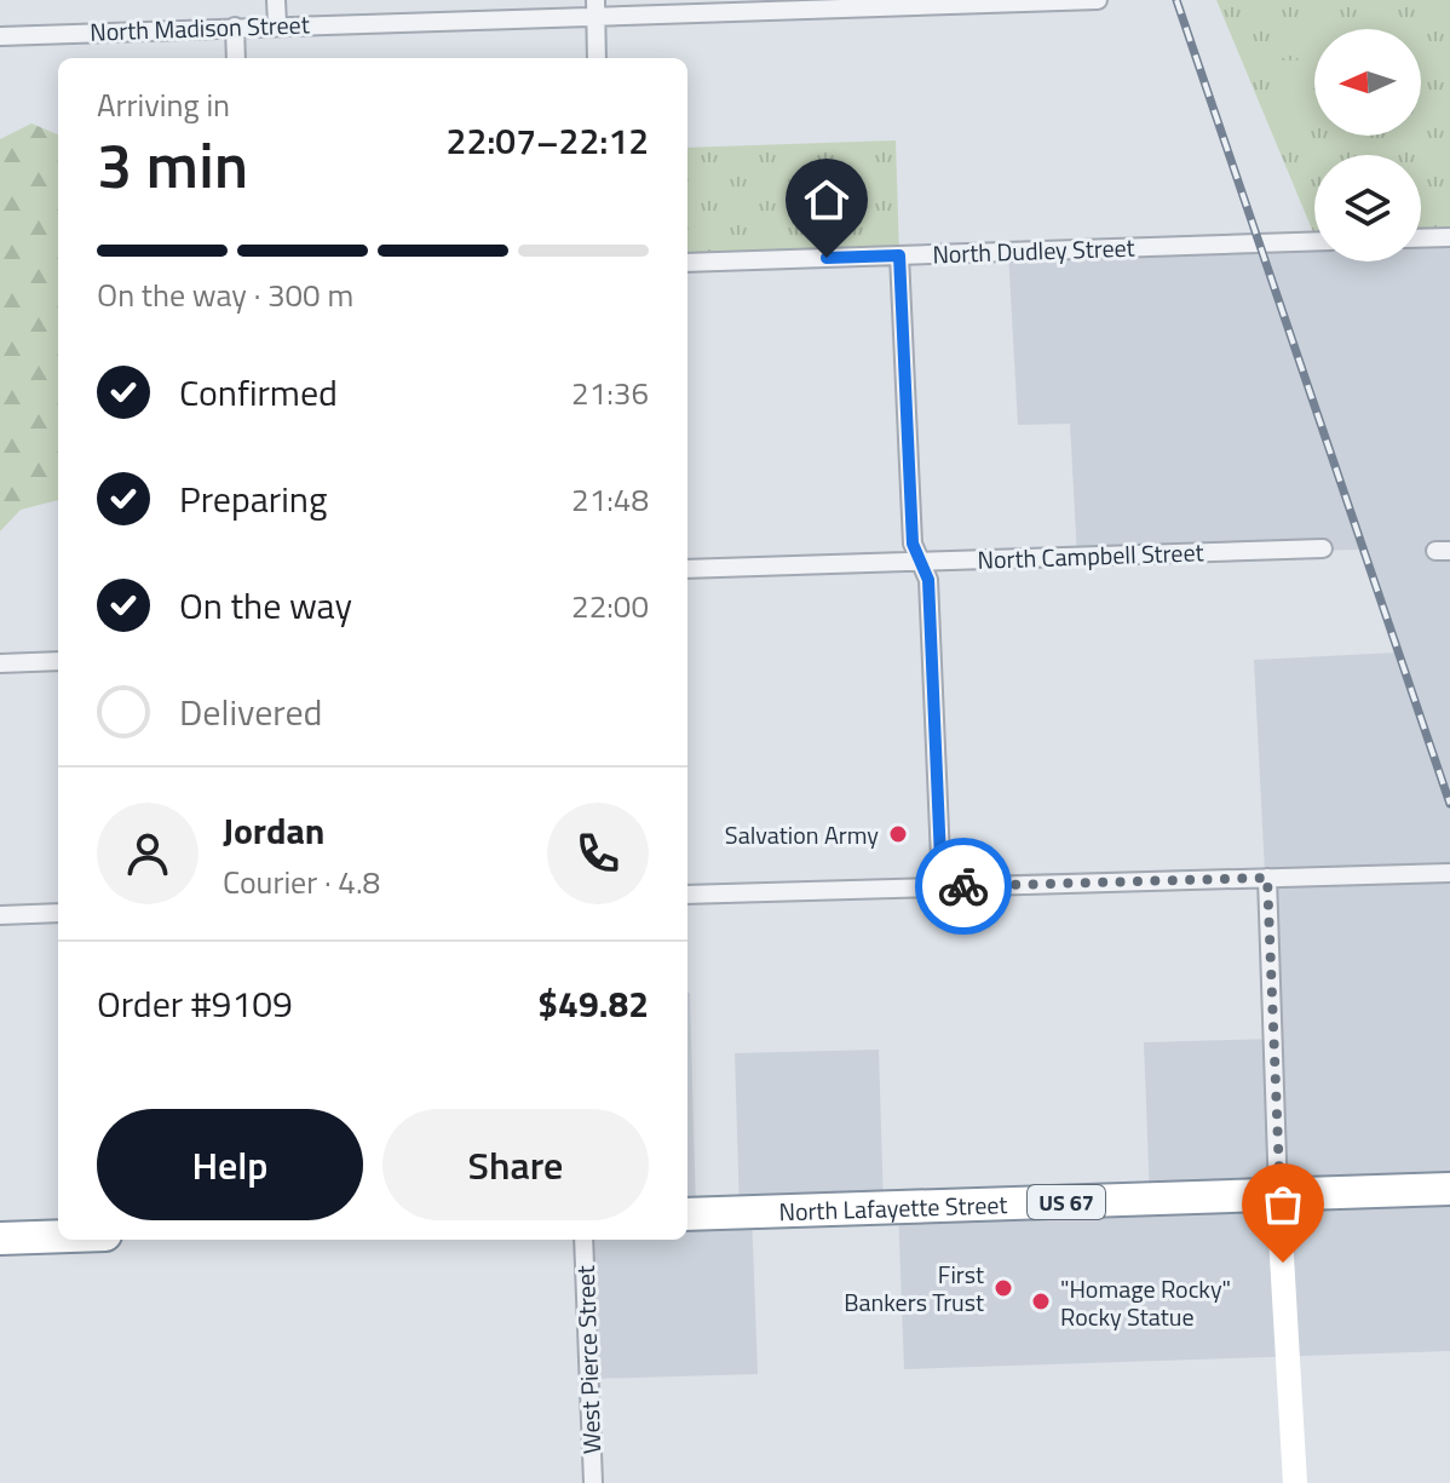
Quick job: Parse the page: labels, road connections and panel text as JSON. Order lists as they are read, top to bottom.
{
  "streets": {
    "highway": ["US 67", "North Lafayette Street"],
    "street": [
      "North Madison Street",
      "North Dudley Street",
      "North Campbell Street",
      "West Pierce Street"
    ]
  },
  "places": ["Salvation Army", "First Bankers Trust", "\"Homage Rocky\" Rocky Statue"],
  "north": "left",
  "page": {
    "heading": ["3 min", "Arriving in", "22:07–22:12"],
    "panel": [
      "Jordan",
      "Courier · 4.8",
      "Order #9109",
      "$49.82"
    ],
    "bar": "On the way · 300 m",
    "list": [
      ["Confirmed", "21:36"],
      ["Preparing", "21:48"],
      ["On the way", "22:00"],
      "Delivered"
    ],
    "buttons": ["Help", "Share"]
  }
}
